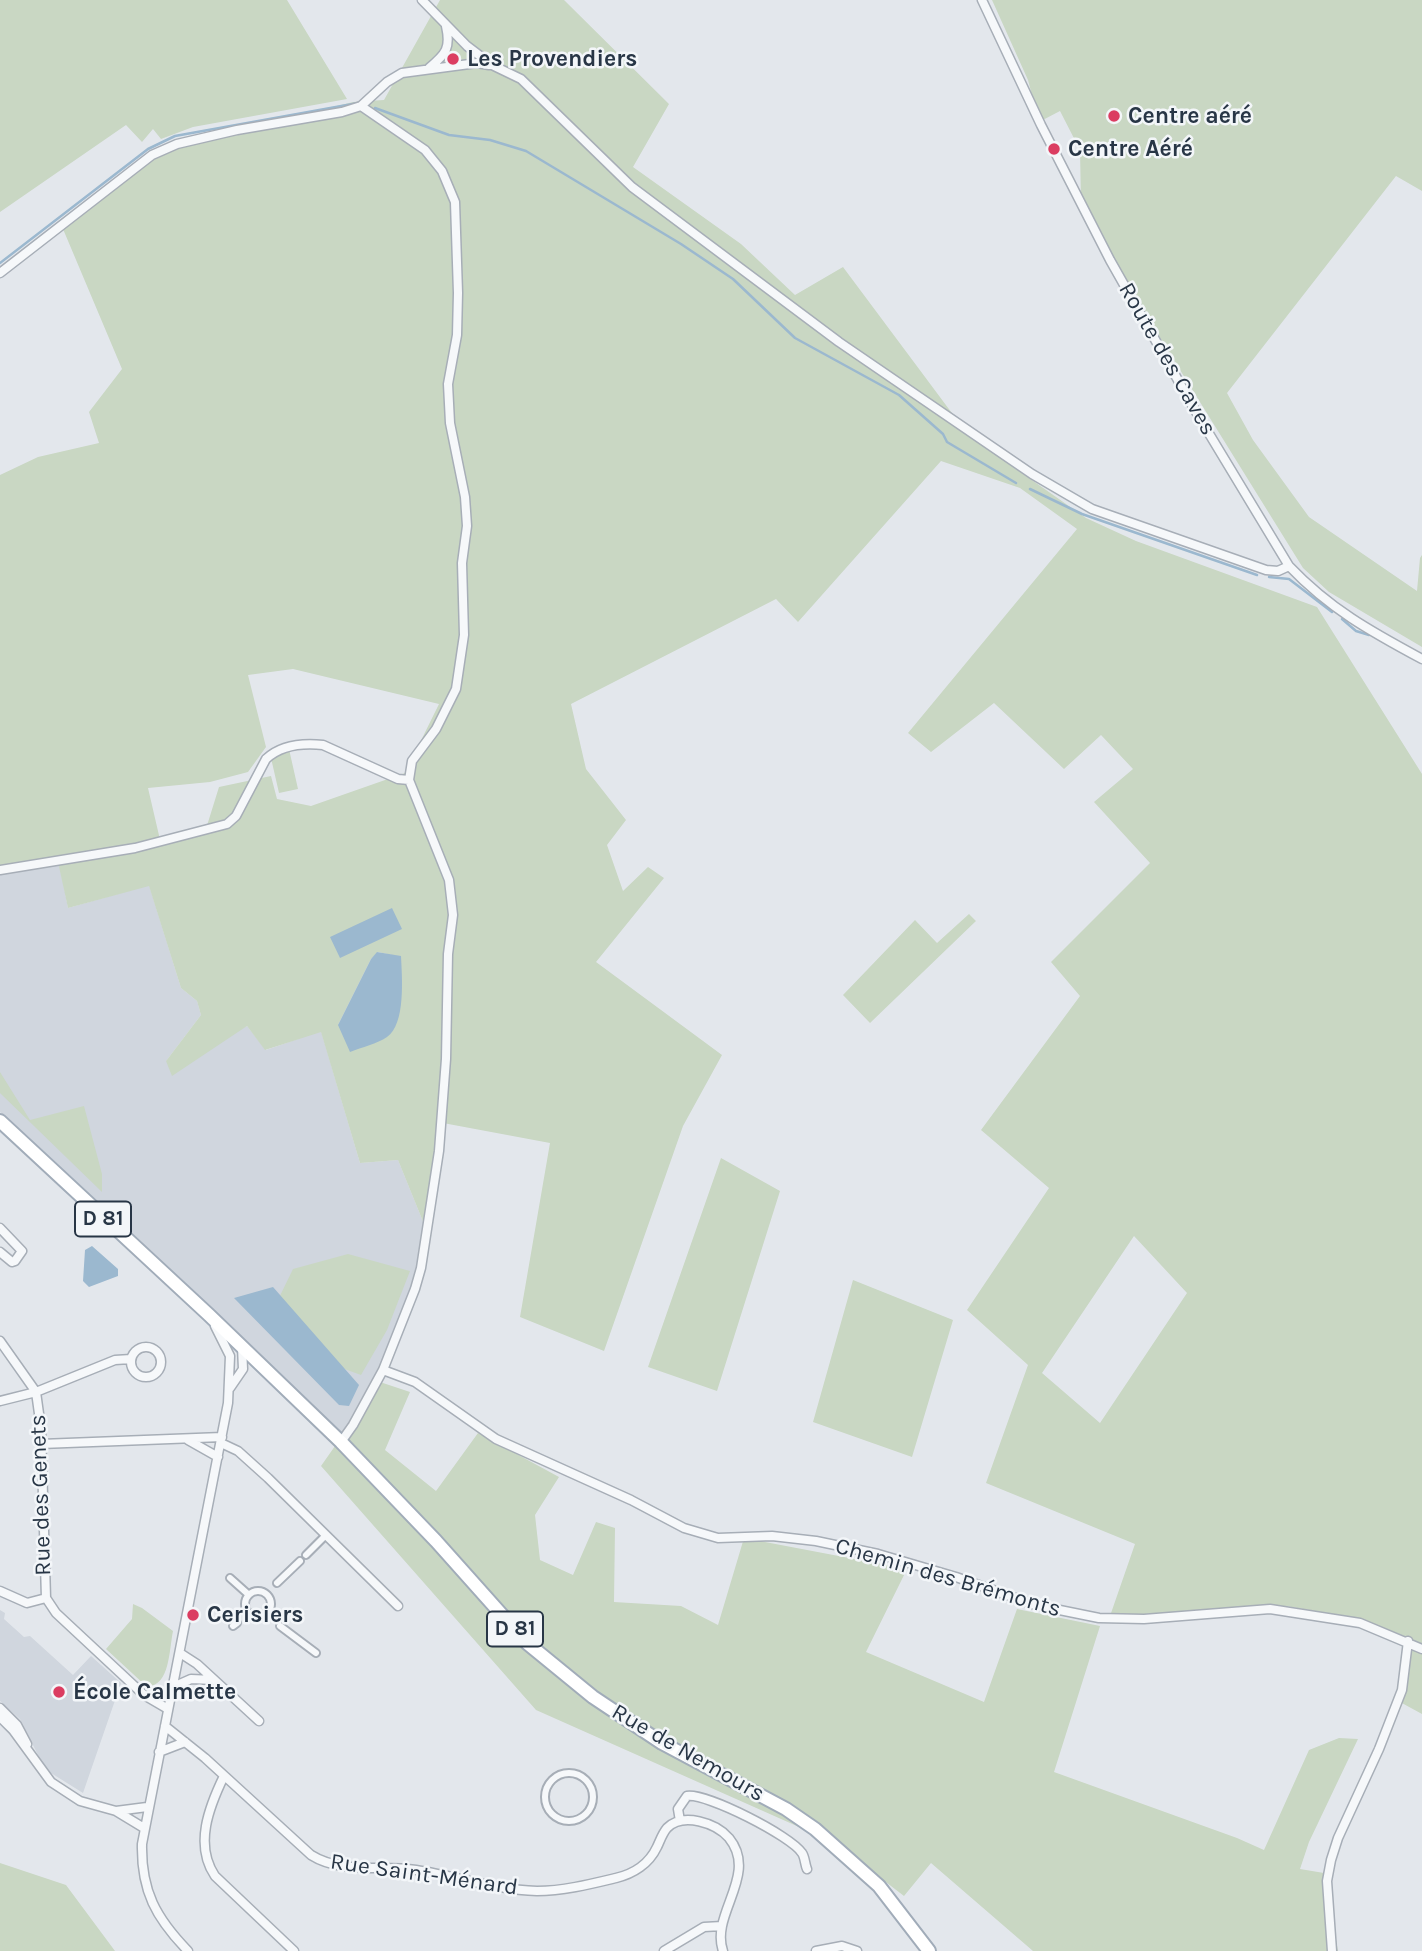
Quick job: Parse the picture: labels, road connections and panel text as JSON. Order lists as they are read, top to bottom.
{
  "streets": {
    "main road": ["D 81", "Rue de Nemours"],
    "street": [
      "Route des Caves",
      "Rue des Genets",
      "Chemin des Brémonts",
      "Rue Saint-Ménard"
    ]
  },
  "crossings": [
    ["D 81", "Rue de Nemours"]
  ],
  "places": [
    "Les Provendiers",
    "Centre aéré",
    "Centre Aéré",
    "Cerisiers",
    "École Calmette"
  ]
}
